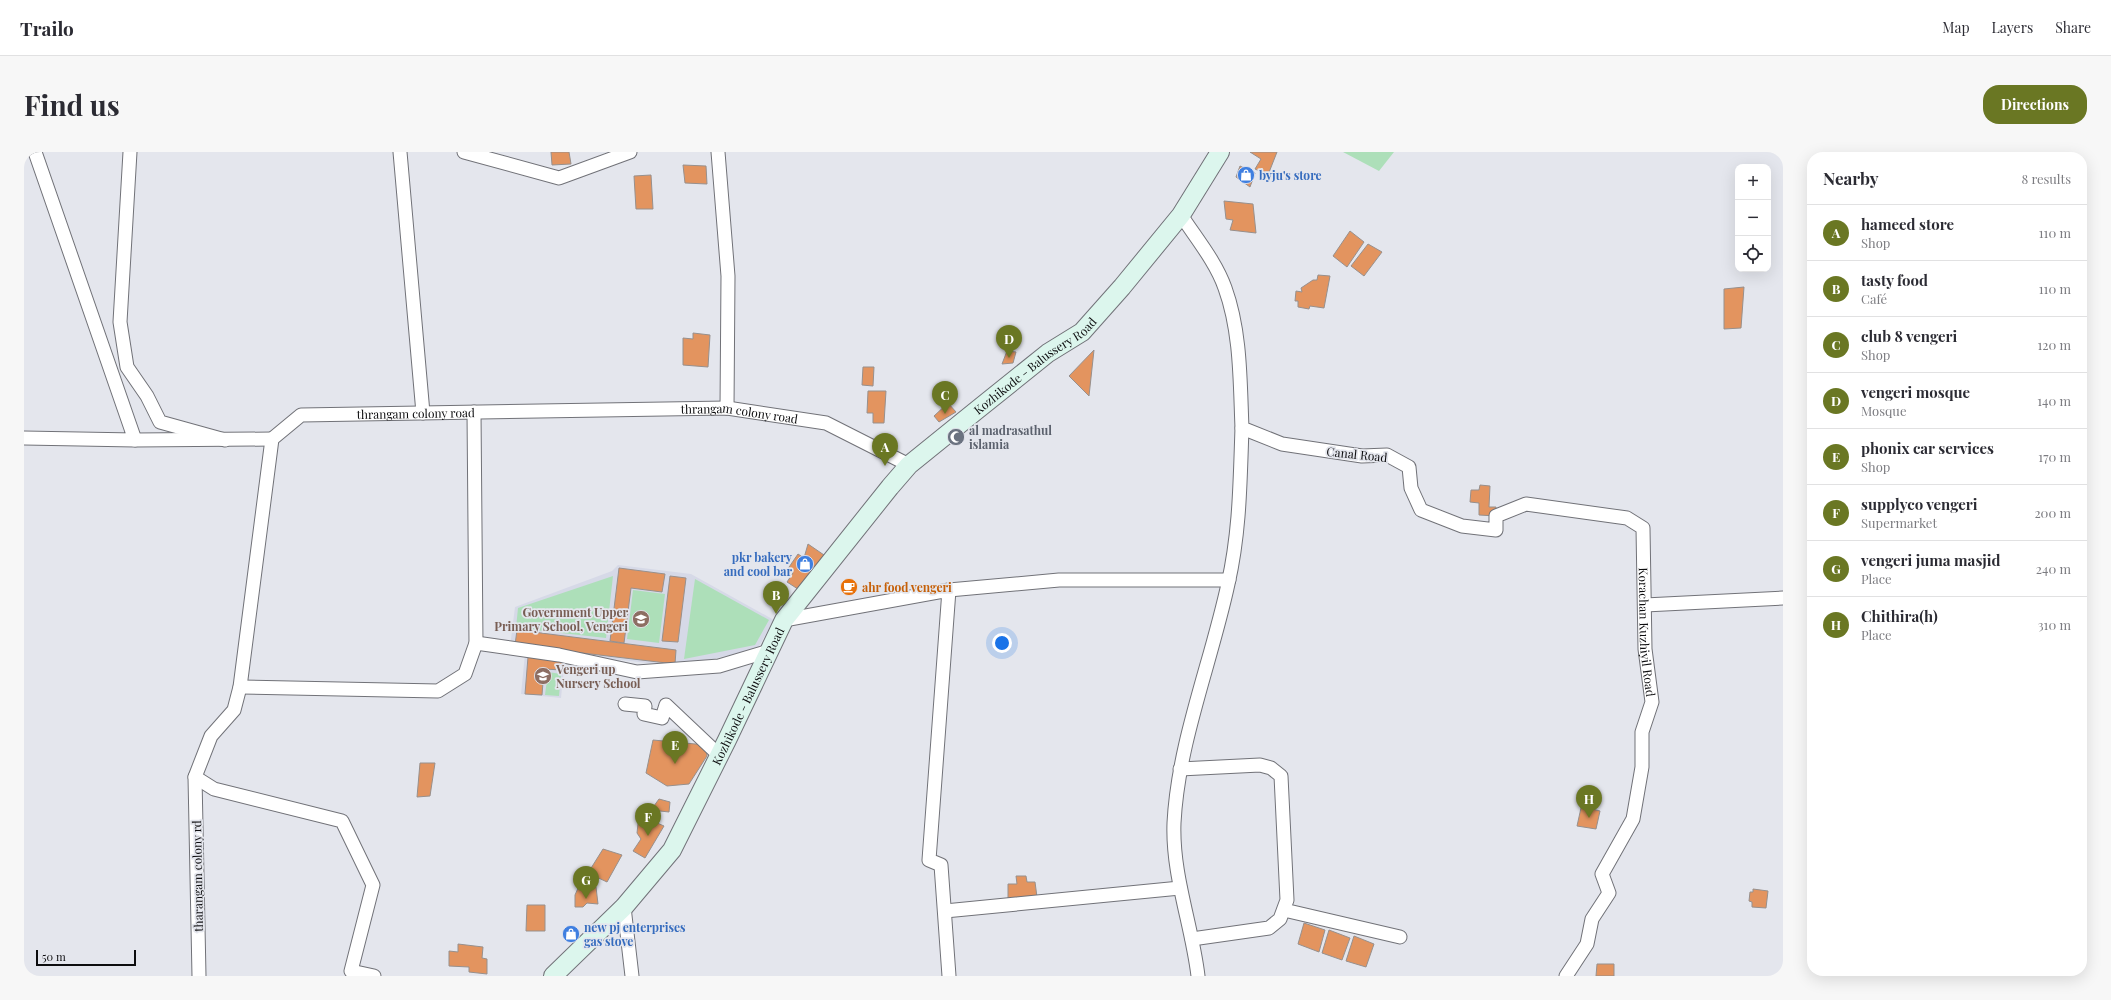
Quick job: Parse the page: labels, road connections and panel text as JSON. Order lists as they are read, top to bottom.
{
  "streets": {
    "main road": ["Kozhikode - Balussery Road"],
    "street": [
      "thrangam colony road",
      "Canal Road",
      "Korachan Kuzhiyil Road",
      "tharangam colony rd"
    ]
  },
  "crossings": [
    ["Kozhikode - Balussery Road", "thrangam colony road"],
    ["Canal Road", "Korachan Kuzhiyil Road"]
  ],
  "places": {
    "shop": ["byju's store", "pkr bakery and cool bar", "new pj enterprises gas stove"],
    "mosque": ["al madrasathul islamia"],
    "cafe": ["ahr food vengeri"],
    "school or university": ["Government Upper Primary School, Vengeri", "Vengeri up Nursery School"]
  },
  "scale_bar": "50 m",
  "page": {
    "header": "Trailo",
    "nav": ["Map", "Layers", "Share"],
    "buttons": "Directions",
    "title": "Find us",
    "heading": ["Nearby", "8 results"],
    "map_buttons": ["+", "−"],
    "list": [
      {
        "mark": "A",
        "name": "hameed store",
        "note": "Shop",
        "value": "110 m"
      },
      {
        "mark": "B",
        "name": "tasty food",
        "note": "Café",
        "value": "110 m"
      },
      {
        "mark": "C",
        "name": "club 8 vengeri",
        "note": "Shop",
        "value": "120 m"
      },
      {
        "mark": "D",
        "name": "vengeri mosque",
        "note": "Mosque",
        "value": "140 m"
      },
      {
        "mark": "E",
        "name": "phonix car services",
        "note": "Shop",
        "value": "170 m"
      },
      {
        "mark": "F",
        "name": "supplyco vengeri",
        "note": "Supermarket",
        "value": "200 m"
      },
      {
        "mark": "G",
        "name": "vengeri juma masjid",
        "note": "Place",
        "value": "240 m"
      },
      {
        "mark": "H",
        "name": "Chithira(h)",
        "note": "Place",
        "value": "310 m"
      }
    ],
    "pins": [
      "D",
      "C",
      "A",
      "B",
      "E",
      "H",
      "F",
      "G"
    ],
    "scale": "50 m"
  }
}
